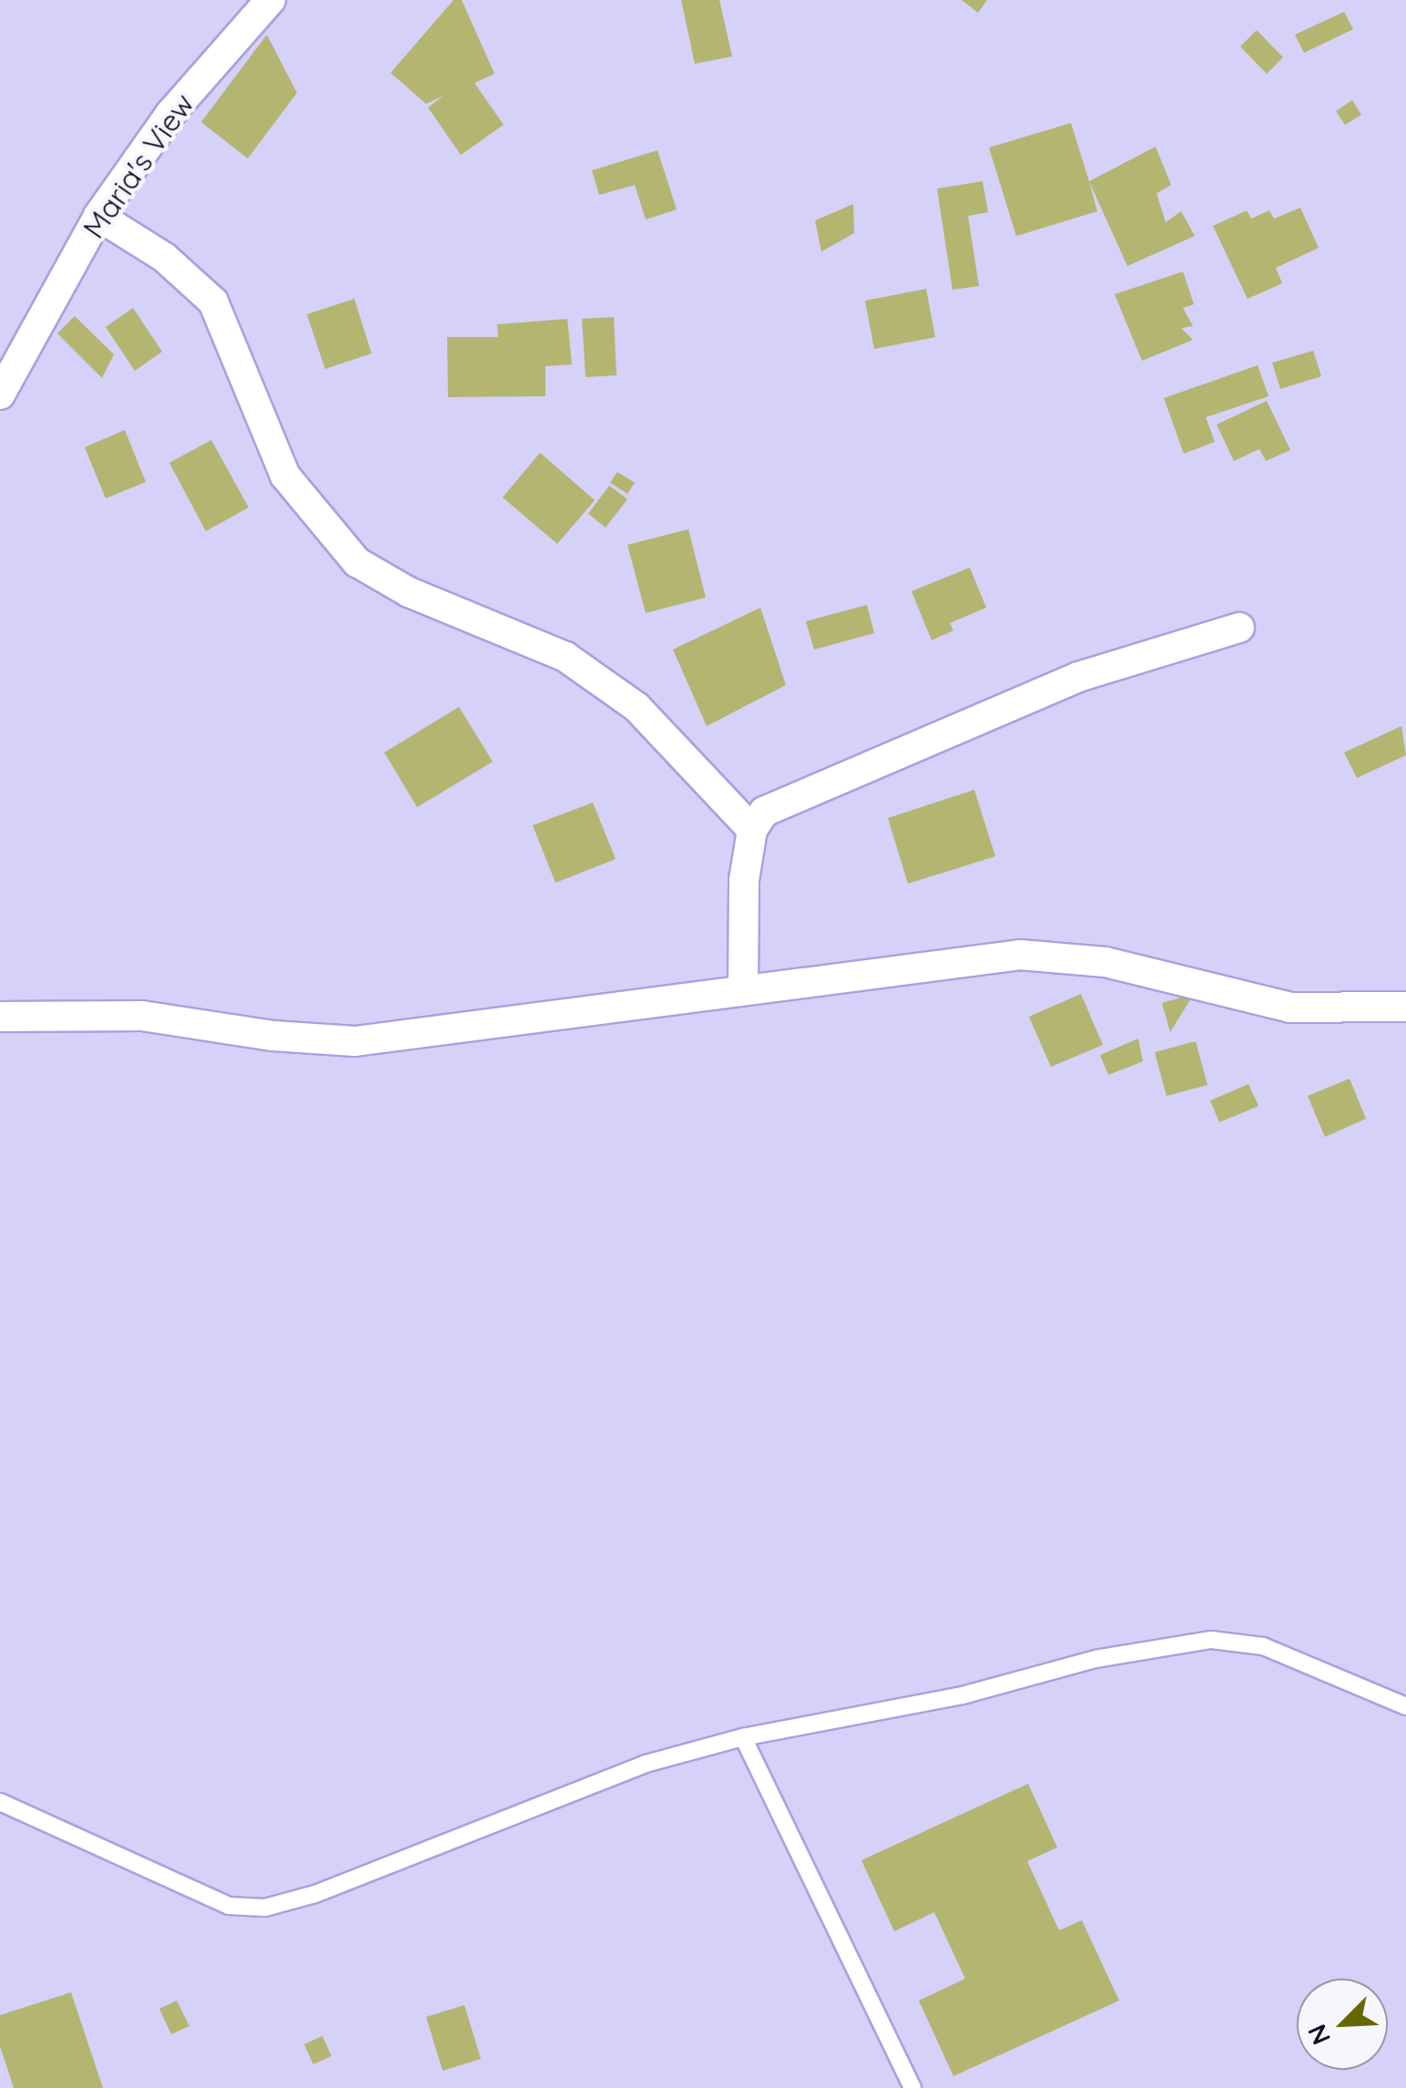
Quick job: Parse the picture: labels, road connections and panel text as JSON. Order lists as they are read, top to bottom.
{
  "streets": {
    "street": ["Maria's View"]
  },
  "north": "bottom left"
}
